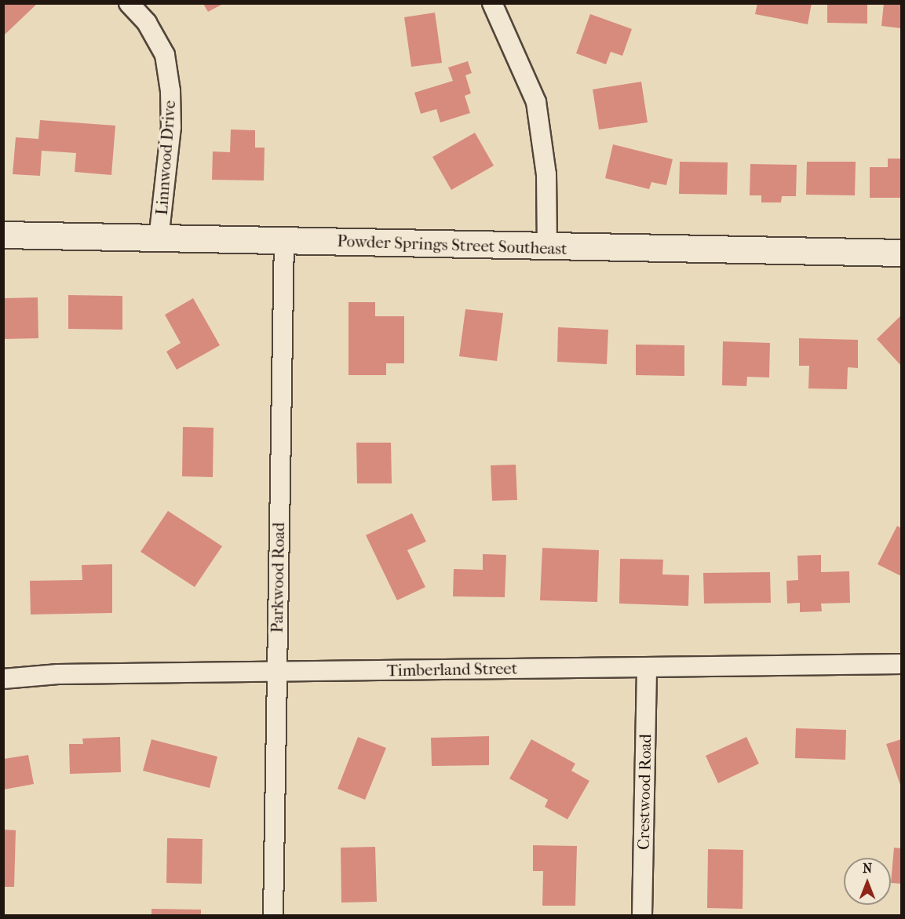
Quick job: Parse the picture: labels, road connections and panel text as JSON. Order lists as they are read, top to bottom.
{
  "streets": {
    "street": [
      "Linnwood Drive",
      "Powder Springs Street Southeast",
      "Parkwood Road",
      "Timberland Street",
      "Crestwood Road"
    ]
  },
  "crossings": [
    ["Linnwood Drive", "Powder Springs Street Southeast"],
    ["Powder Springs Street Southeast", "Parkwood Road"],
    ["Parkwood Road", "Timberland Street"],
    ["Timberland Street", "Crestwood Road"]
  ],
  "north": "top"
}
